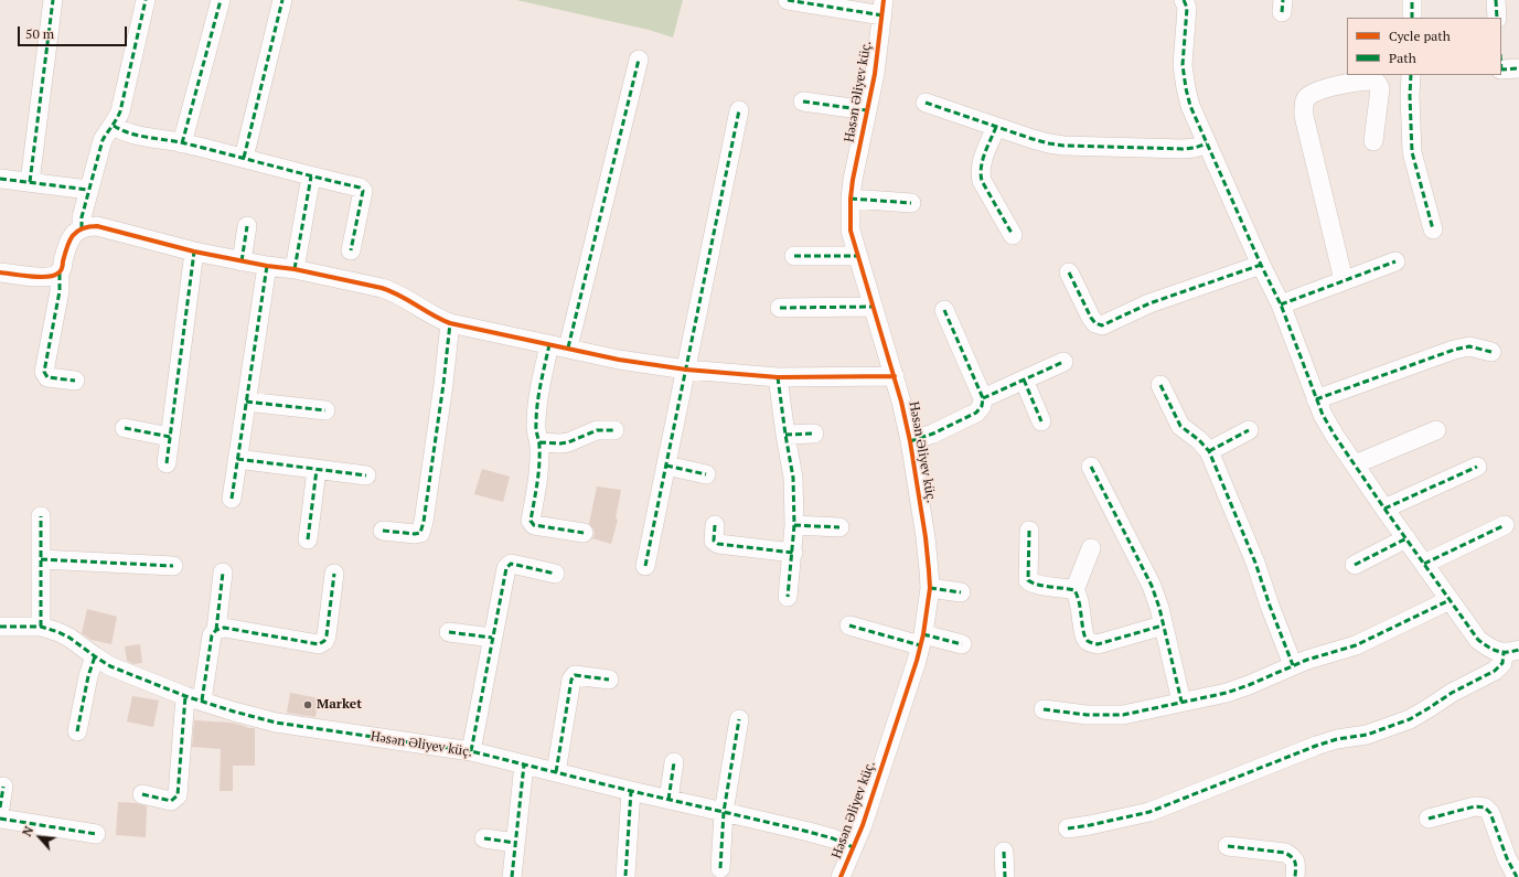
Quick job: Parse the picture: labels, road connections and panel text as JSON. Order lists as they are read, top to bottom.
{
  "streets": {
    "street": ["Həsən Əliyev küç."]
  },
  "places": ["Market"],
  "legend": ["Cycle path", "Path"],
  "scale_bar": "50 m",
  "north": "top left"
}
